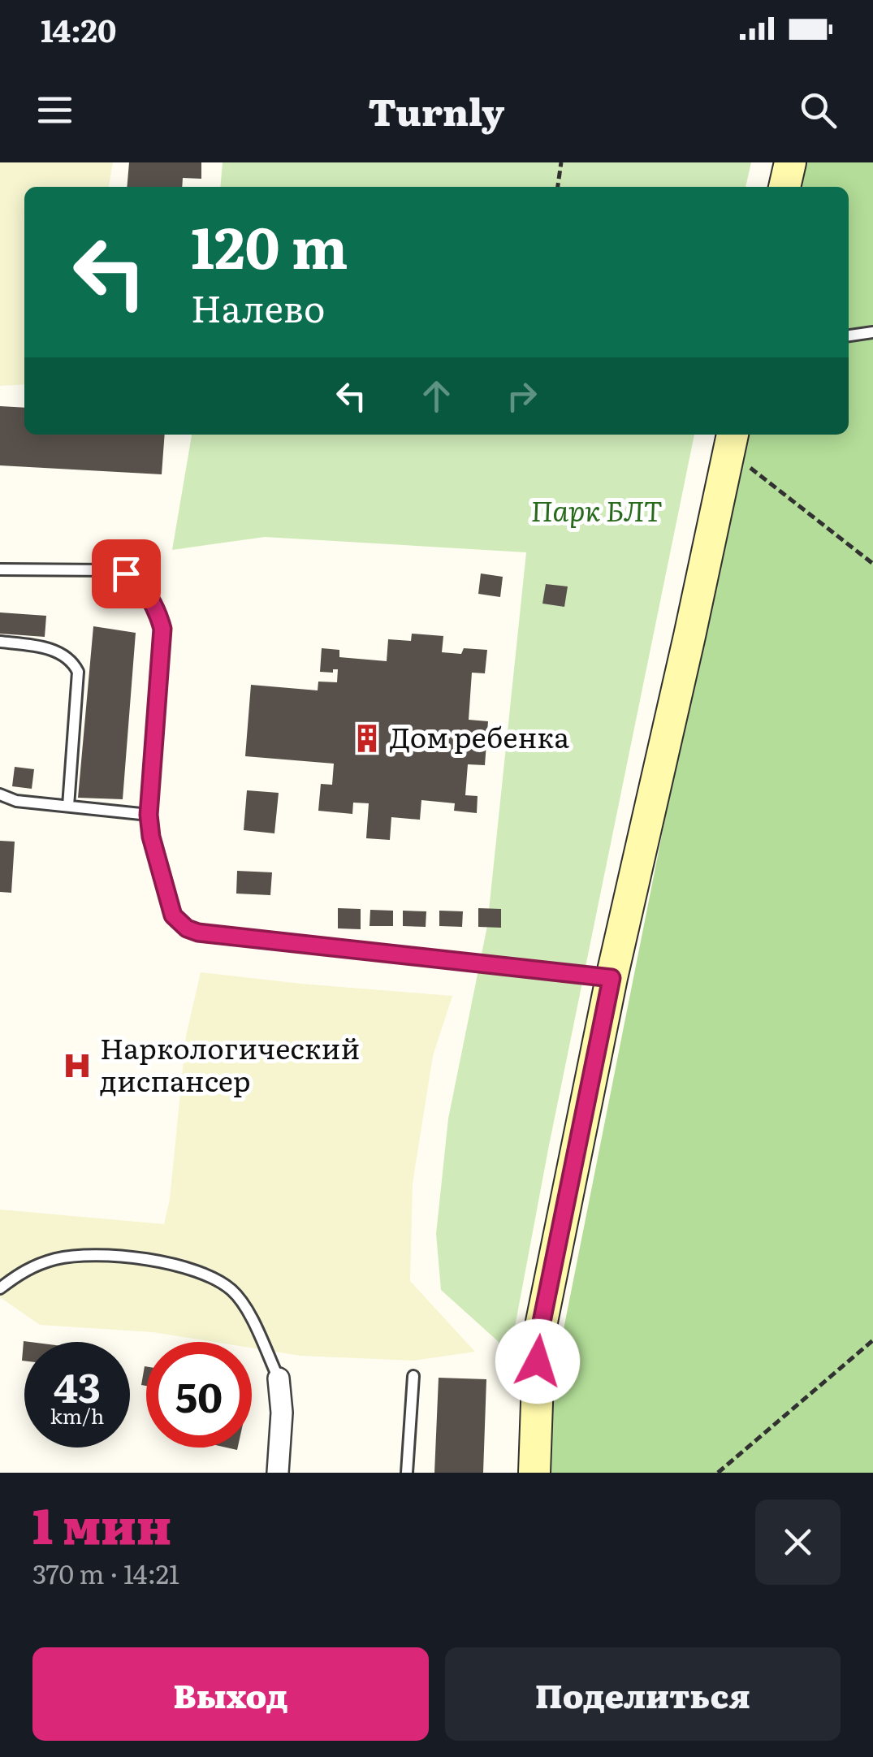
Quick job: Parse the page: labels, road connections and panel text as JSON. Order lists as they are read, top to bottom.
{
  "parks": ["Парк БЛТ"],
  "places": {
    "building": ["Дом ребенка"],
    "hospital": ["Наркологический диспансер"]
  },
  "page": {
    "status": "14:20",
    "header": "Turnly",
    "turn": ["120 m", "Налево"],
    "speed": "43 km/h",
    "limit": "50",
    "heading": ["1 мин", "370 m · 14:21"],
    "buttons": ["Выход", "Поделиться"]
  }
}
